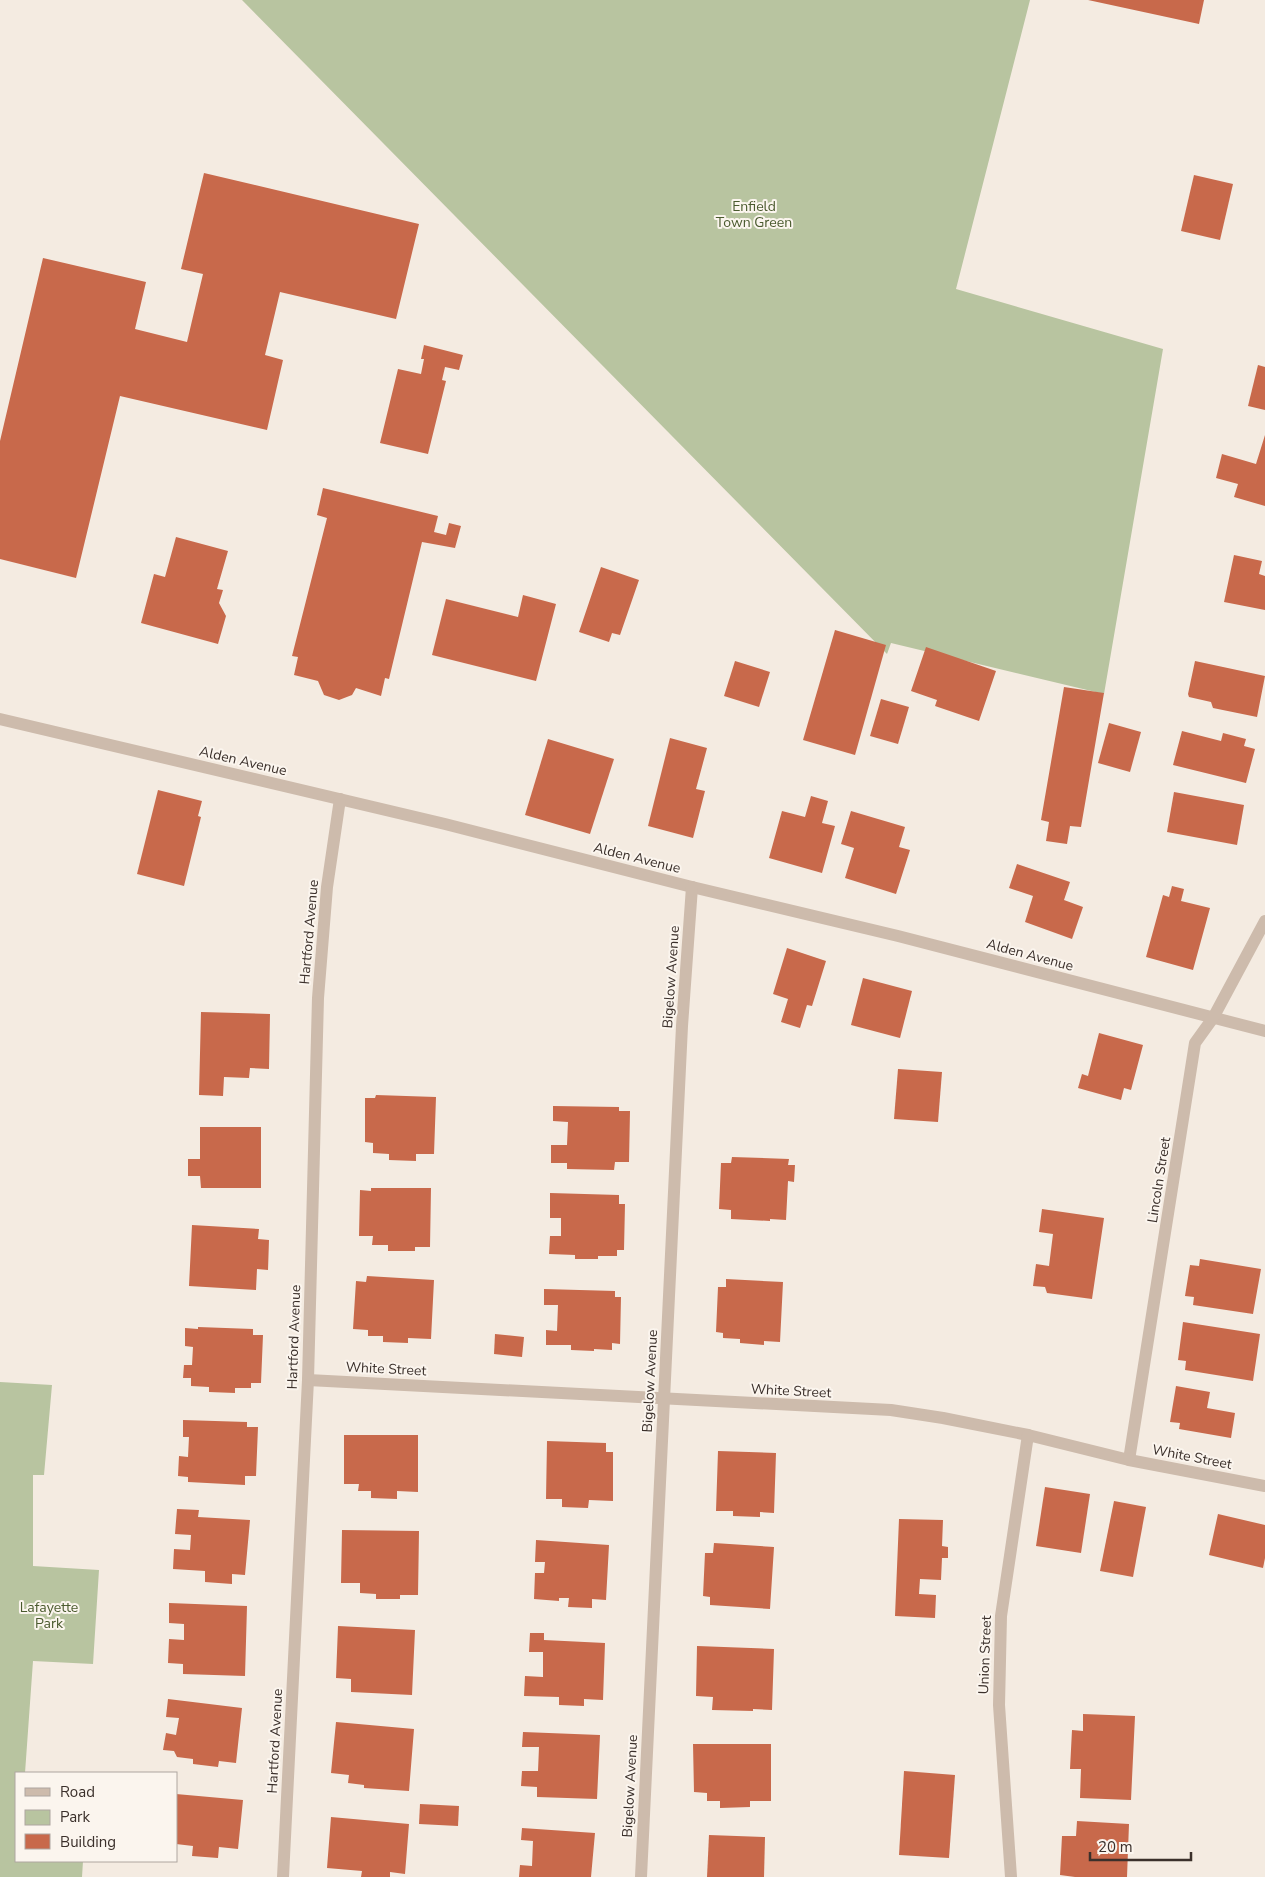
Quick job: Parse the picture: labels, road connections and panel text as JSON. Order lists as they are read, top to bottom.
{
  "streets": {
    "street": [
      "Alden Avenue",
      "Hartford Avenue",
      "Bigelow Avenue",
      "Lincoln Street",
      "White Street",
      "Union Street"
    ]
  },
  "crossings": [
    ["Alden Avenue", "Hartford Avenue"],
    ["Alden Avenue", "Bigelow Avenue"],
    ["Alden Avenue", "Lincoln Street"],
    ["Hartford Avenue", "White Street"],
    ["Bigelow Avenue", "White Street"],
    ["Lincoln Street", "White Street"],
    ["White Street", "Union Street"]
  ],
  "parks": ["Enfield Town Green", "Lafayette Park"],
  "legend": ["Road", "Park", "Building"],
  "scale_bar": "20 m"
}
